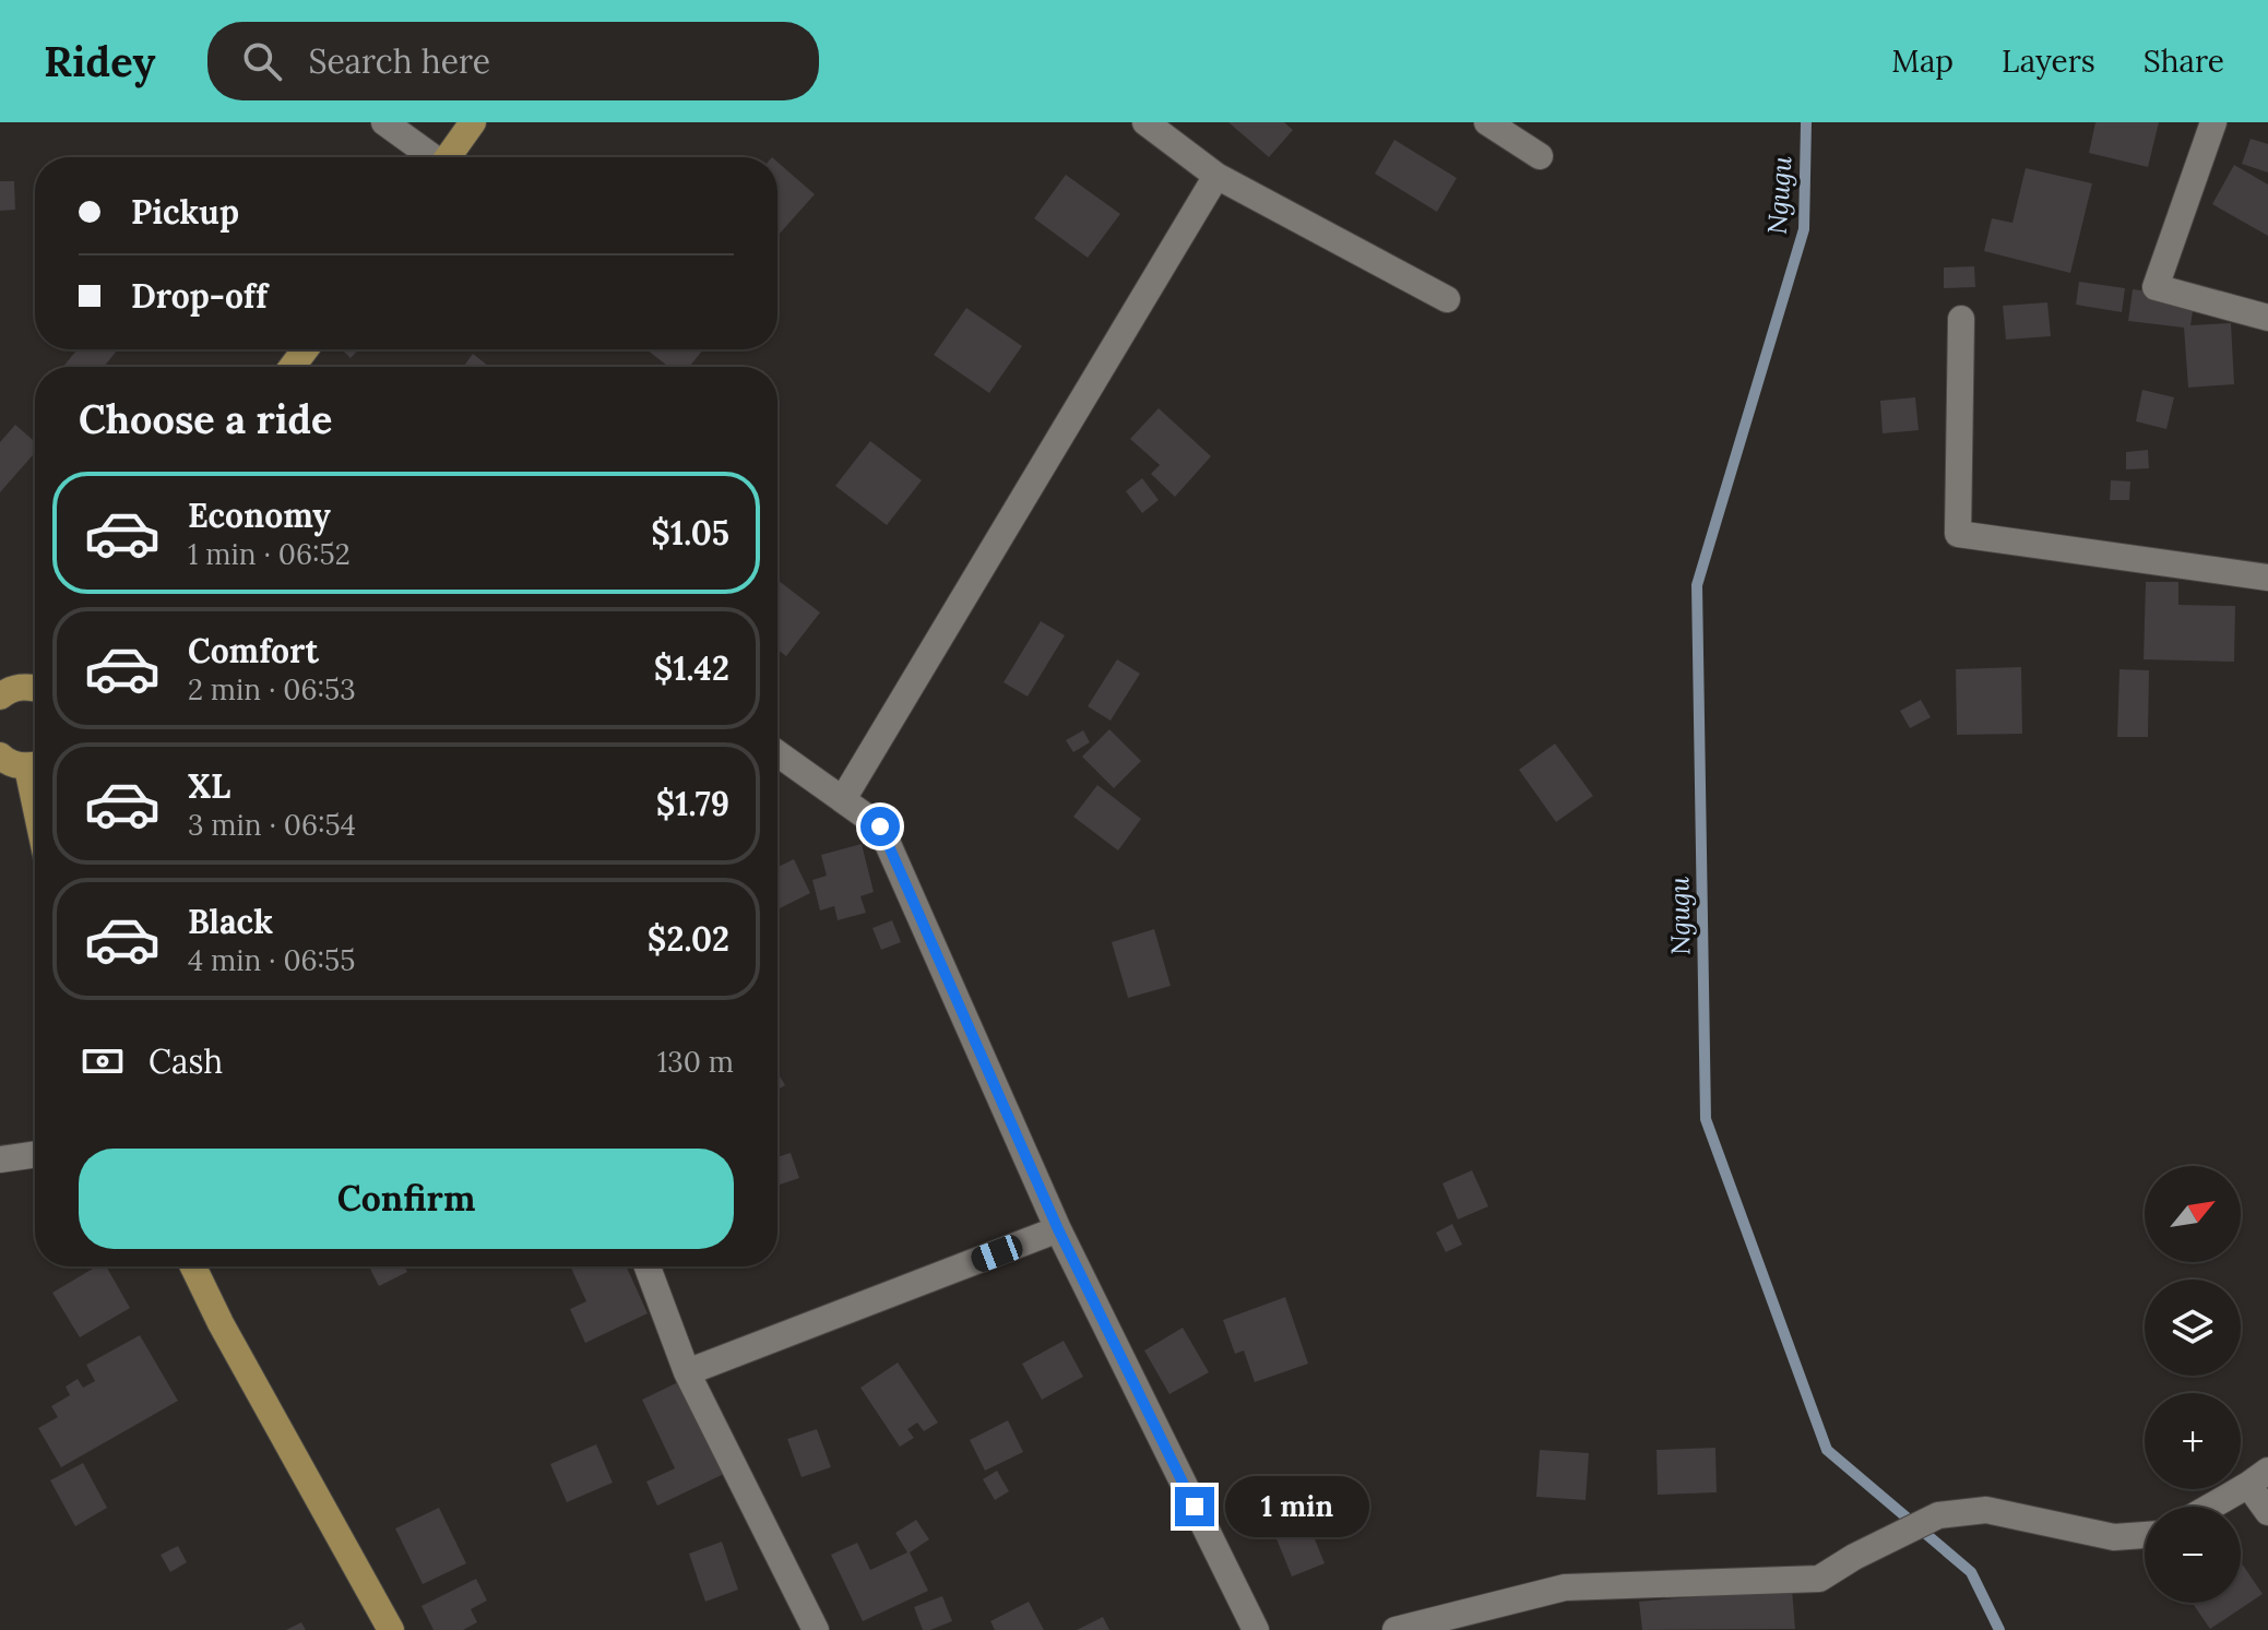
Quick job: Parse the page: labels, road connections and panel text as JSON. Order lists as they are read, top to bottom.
{
  "water": ["Ngugu"],
  "north": "top right",
  "page": {
    "header": "Ridey",
    "search": "Search here",
    "nav": ["Map", "Layers", "Share"],
    "banner": ["Pickup", "Drop-off"],
    "heading": "Choose a ride",
    "list": [
      {
        "name": "Economy",
        "note": "1 min · 06:52",
        "value": "$1.05"
      },
      {
        "name": "Comfort",
        "note": "2 min · 06:53",
        "value": "$1.42"
      },
      {
        "name": "XL",
        "note": "3 min · 06:54",
        "value": "$1.79"
      },
      {
        "name": "Black",
        "note": "4 min · 06:55",
        "value": "$2.02"
      }
    ],
    "pay": ["Cash", "130 m"],
    "buttons": "Confirm",
    "map_buttons": ["+", "−"],
    "bubble": "1 min"
  }
}
